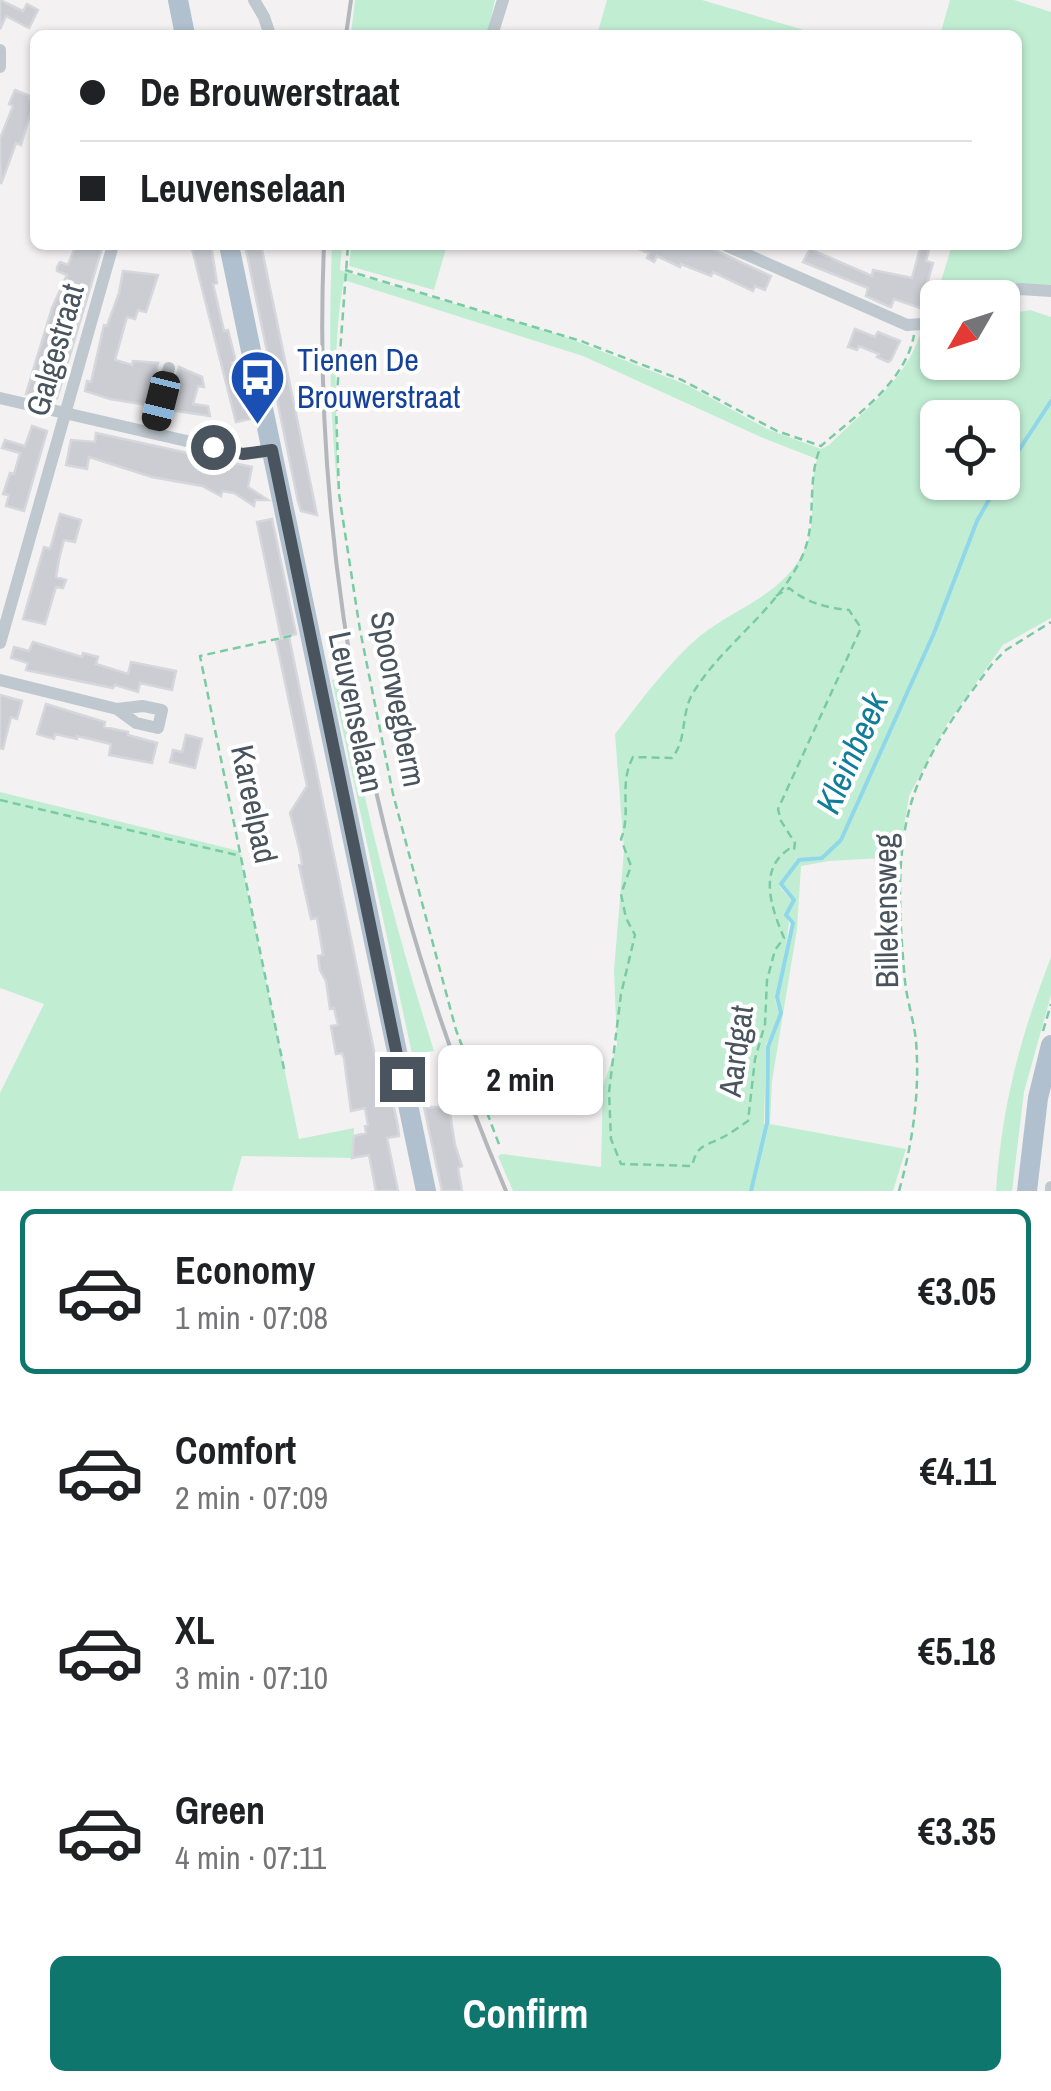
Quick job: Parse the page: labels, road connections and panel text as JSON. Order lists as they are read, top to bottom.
{
  "streets": {
    "main road": ["Leuvenselaan"],
    "street": ["Galgestraat"],
    "path": [
      "Spoorwegberm",
      "Kareelpad",
      "Billekensweg",
      "Aardgat"
    ]
  },
  "crossings": [
    ["Leuvenselaan", "Kareelpad"]
  ],
  "water": ["Kleinbeek"],
  "places": {
    "bus stop": ["Tienen De Brouwerstraat"]
  },
  "north": "bottom left",
  "page": {
    "banner": ["De Brouwerstraat", "Leuvenselaan"],
    "bubble": "2 min",
    "list": [
      {
        "name": "Economy",
        "note": "1 min · 07:08",
        "value": "€3.05"
      },
      {
        "name": "Comfort",
        "note": "2 min · 07:09",
        "value": "€4.11"
      },
      {
        "name": "XL",
        "note": "3 min · 07:10",
        "value": "€5.18"
      },
      {
        "name": "Green",
        "note": "4 min · 07:11",
        "value": "€3.35"
      }
    ],
    "buttons": "Confirm"
  }
}
